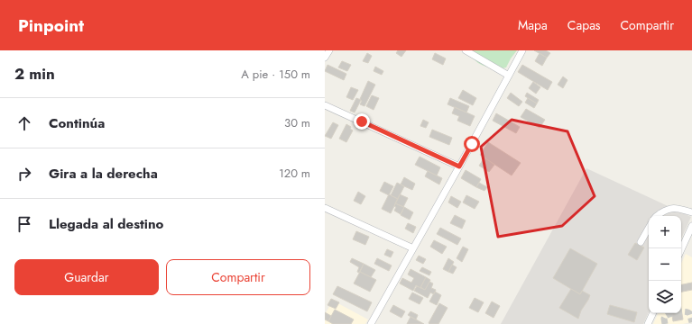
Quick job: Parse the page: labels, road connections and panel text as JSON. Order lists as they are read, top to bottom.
{
  "page": {
    "header": "Pinpoint",
    "nav": ["Mapa", "Capas", "Compartir"],
    "heading": ["2 min", "A pie · 150 m"],
    "list": [
      ["Continúa", "30 m"],
      ["Gira a la derecha", "120 m"],
      "Llegada al destino"
    ],
    "map_buttons": ["+", "−"],
    "buttons": ["Guardar", "Compartir"]
  }
}
